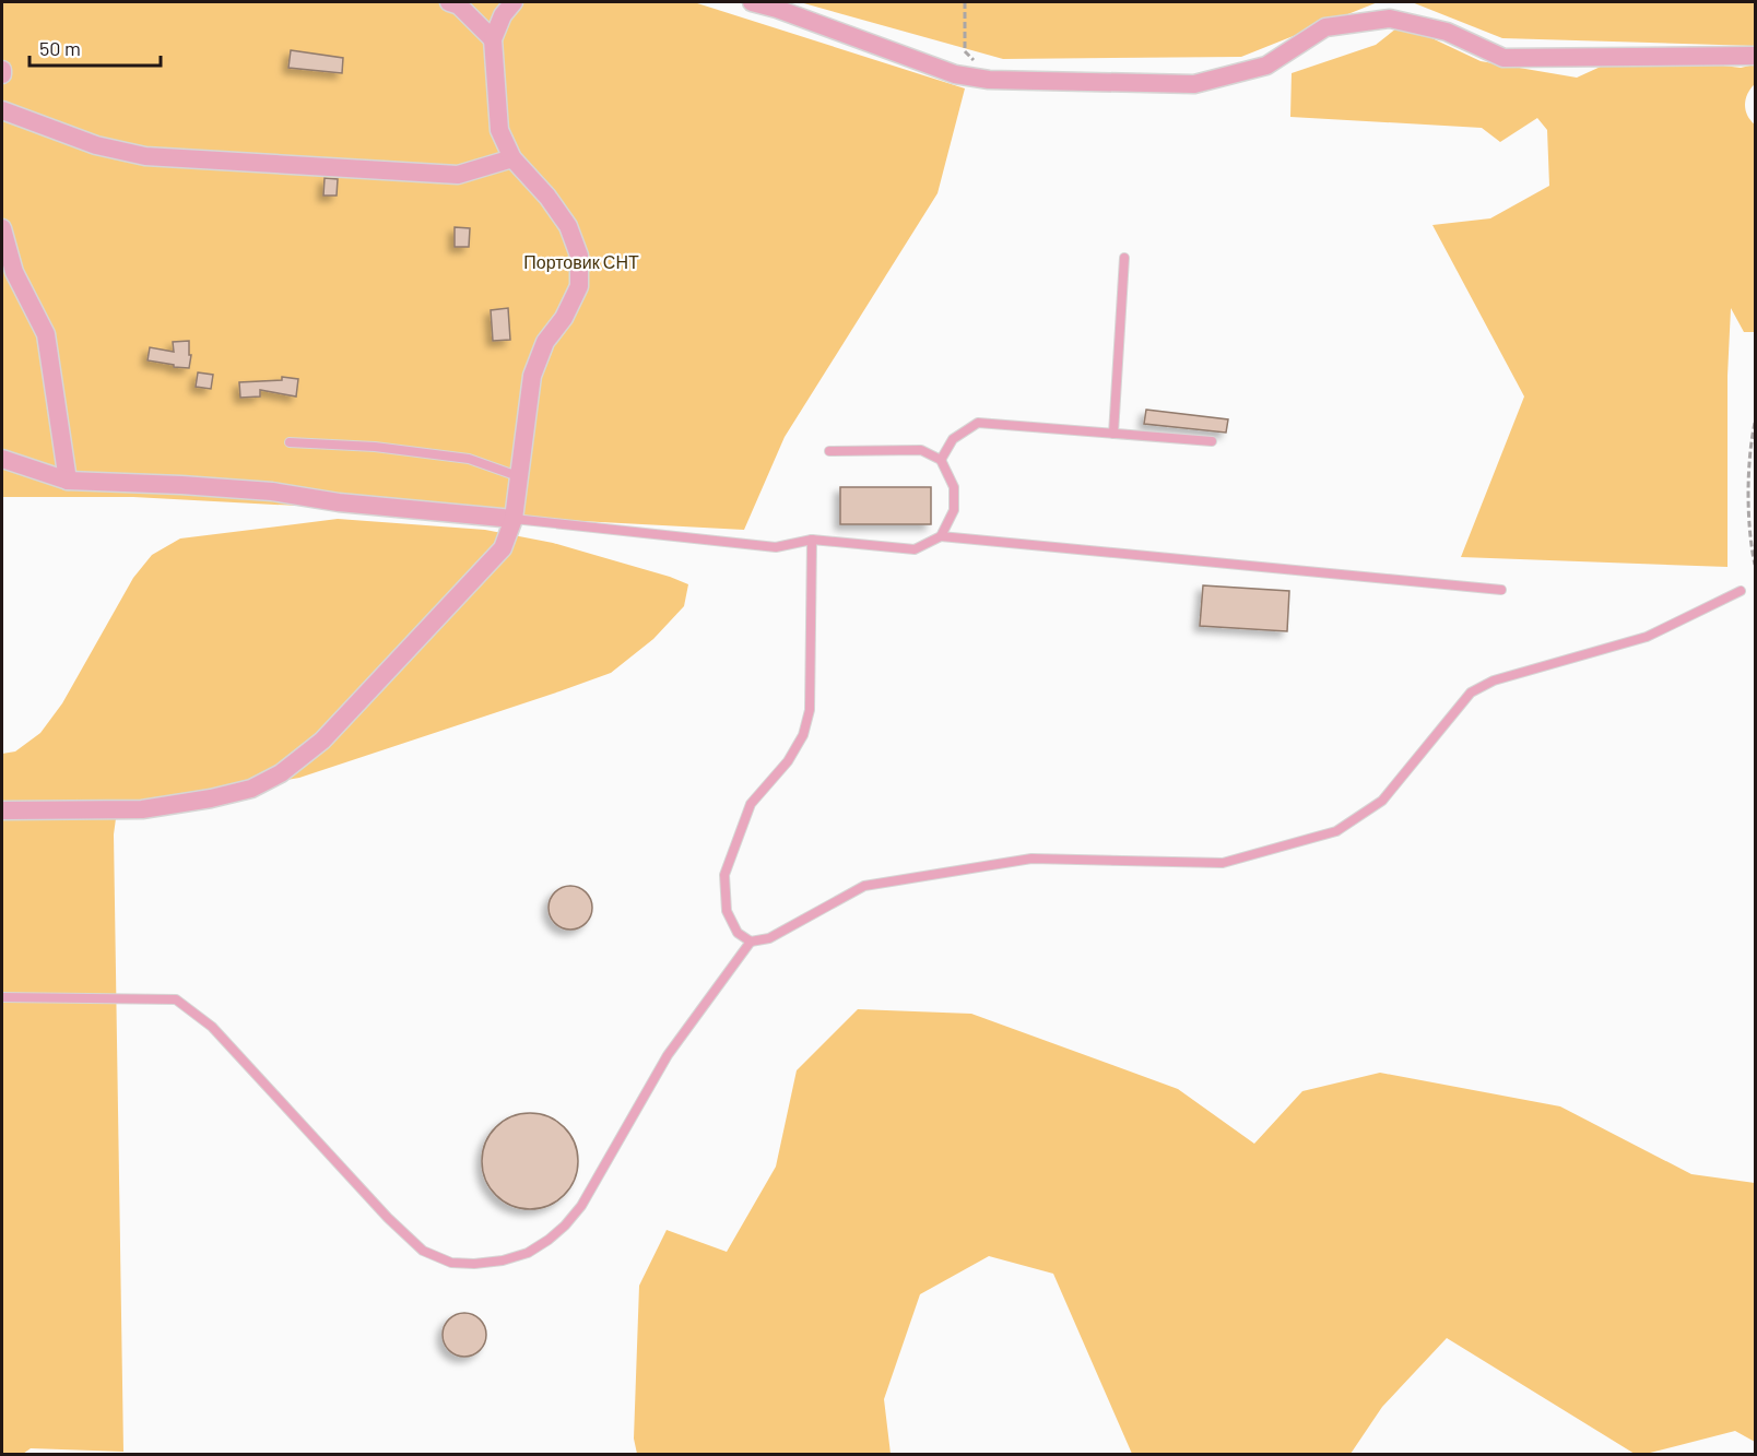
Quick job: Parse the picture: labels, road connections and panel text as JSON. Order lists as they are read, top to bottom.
{
  "parks": ["Портовик СНТ"],
  "scale_bar": "50 m"
}
